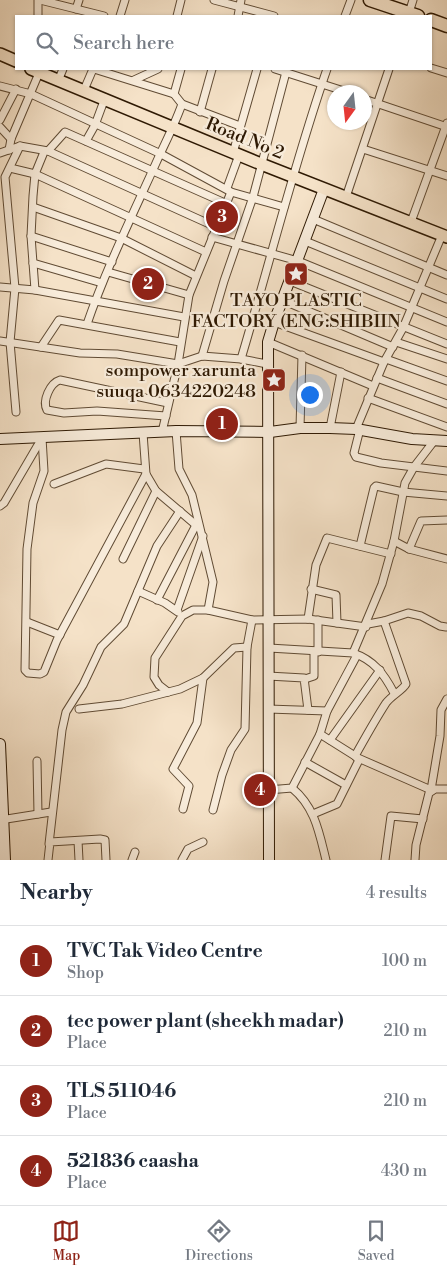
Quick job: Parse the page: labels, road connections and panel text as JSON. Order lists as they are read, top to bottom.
{
  "streets": {
    "main road": ["Road No 2"]
  },
  "places": {
    "place": ["TAYO PLASTIC FACTORY (ENG:SHIBIIN", "sompower xarunta suuqa 0634220248"]
  },
  "north": "bottom",
  "page": {
    "search": "Search here",
    "pins": [
      "3",
      "2",
      "1",
      "4"
    ],
    "heading": ["Nearby", "4 results"],
    "list": [
      {
        "mark": "1",
        "name": "TVC Tak Video Centre",
        "note": "Shop",
        "value": "100 m"
      },
      {
        "mark": "2",
        "name": "tec power plant (sheekh madar)",
        "note": "Place",
        "value": "210 m"
      },
      {
        "mark": "3",
        "name": "TLS 511046",
        "note": "Place",
        "value": "210 m"
      },
      {
        "mark": "4",
        "name": "521836 caasha",
        "note": "Place",
        "value": "430 m"
      }
    ],
    "nav": ["Map", "Directions", "Saved"]
  }
}
